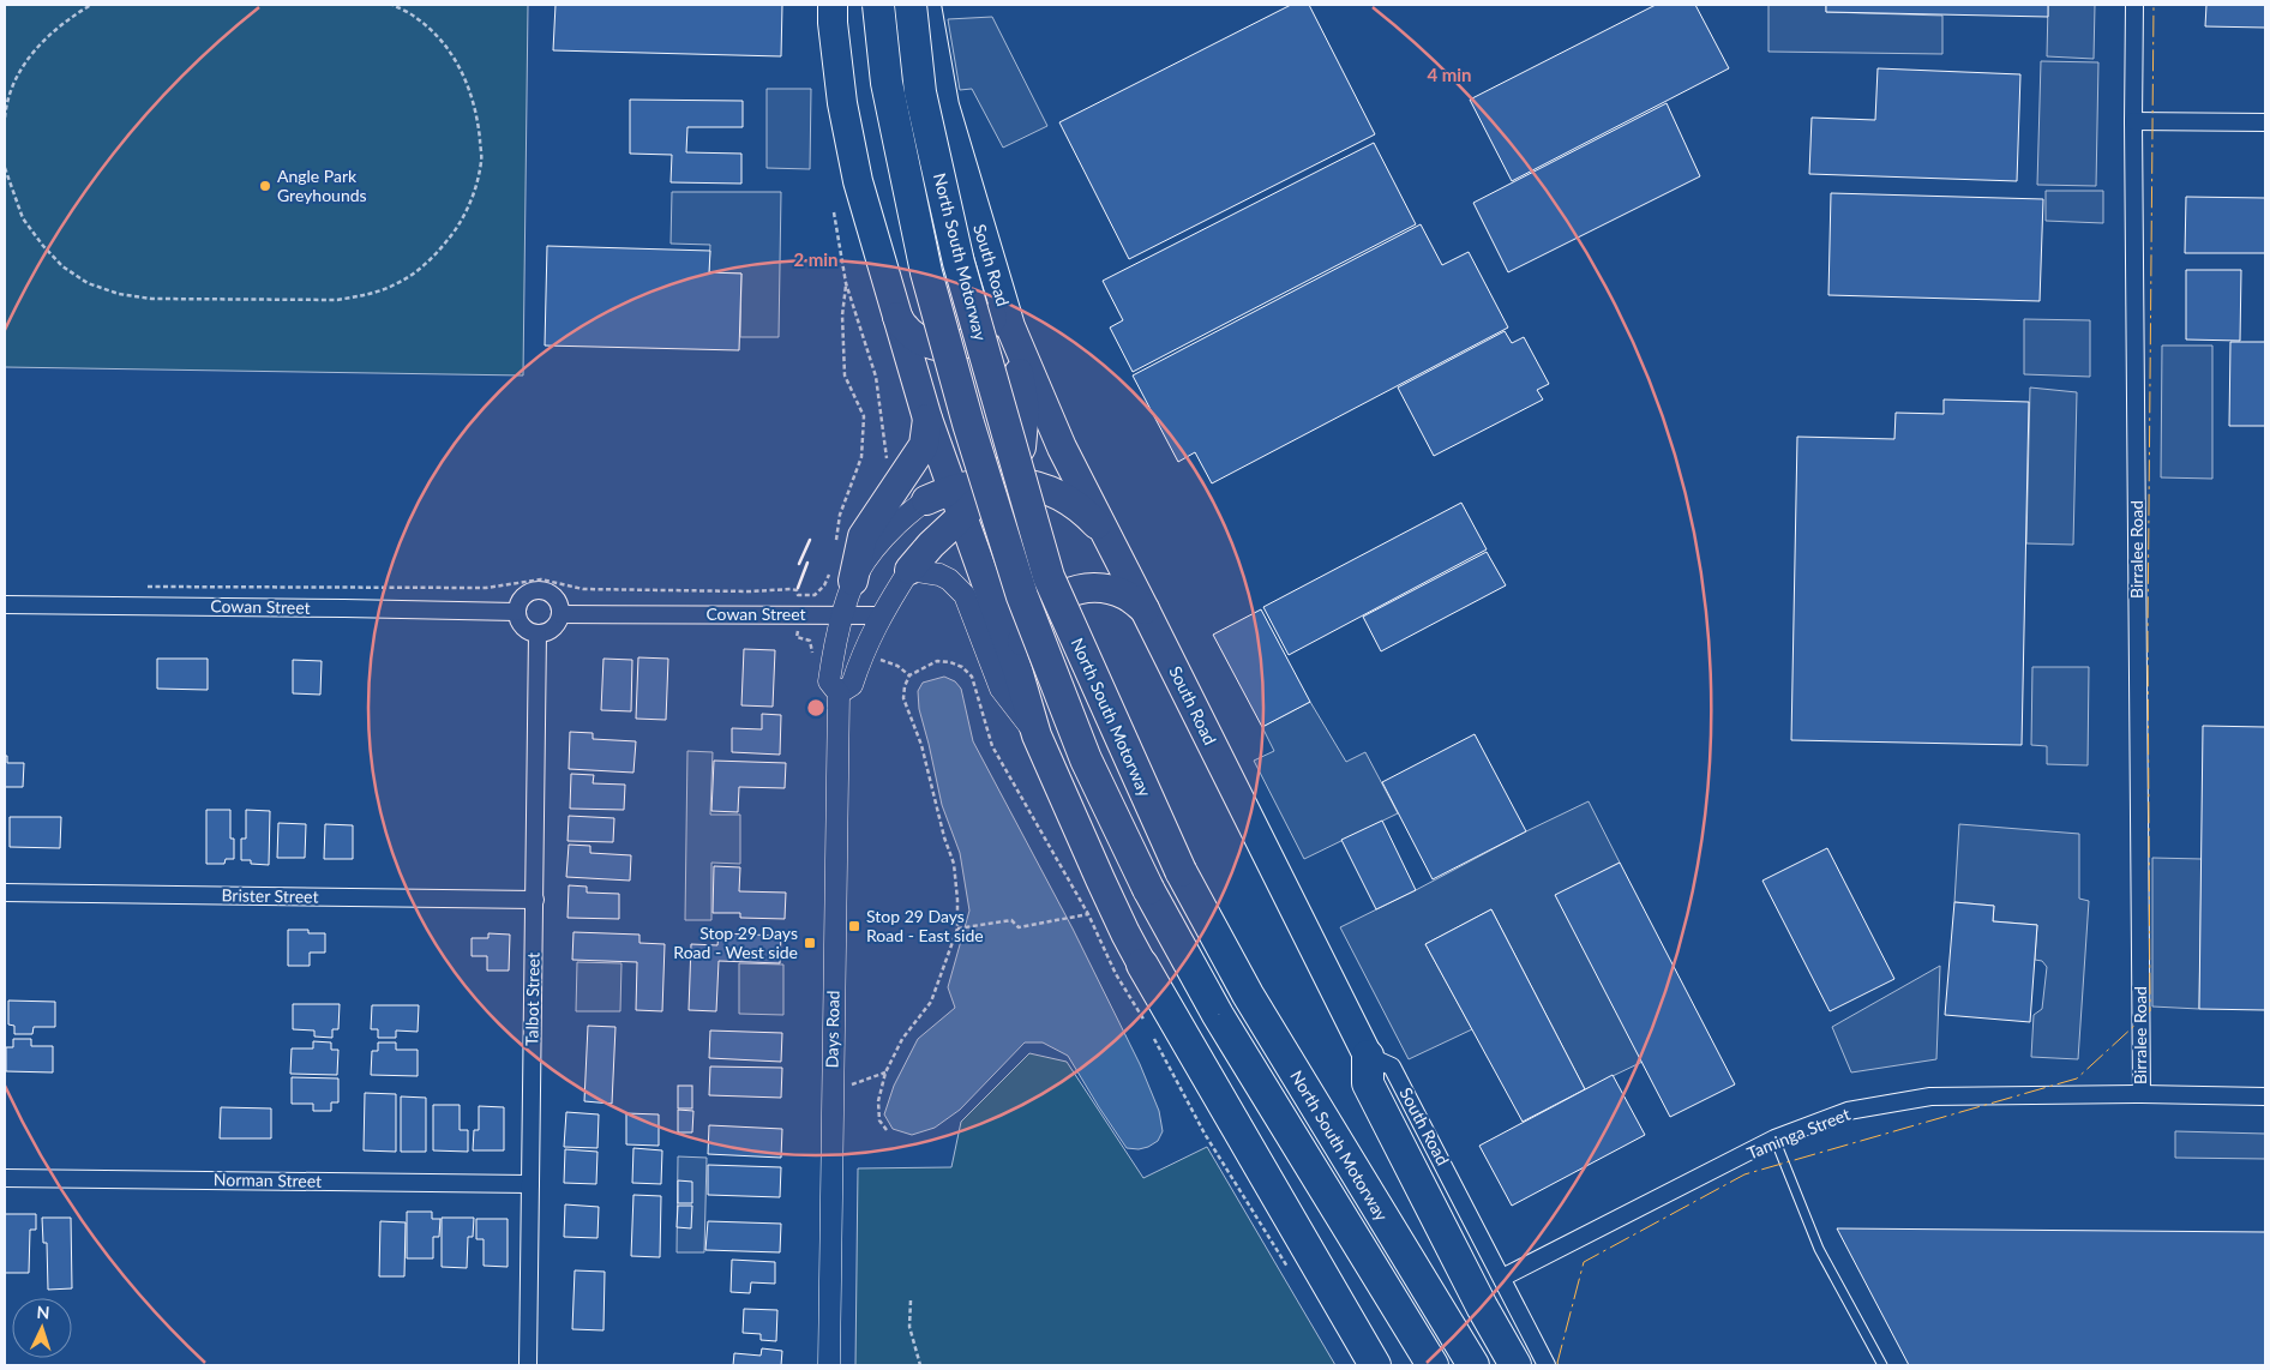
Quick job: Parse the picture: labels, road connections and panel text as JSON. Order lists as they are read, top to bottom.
{
  "streets": {
    "highway": ["North South Motorway", "South Road"],
    "street": [
      "Birralee Road",
      "Cowan Street",
      "Brister Street",
      "Talbot Street",
      "Days Road",
      "Taminga Street",
      "Norman Street"
    ]
  },
  "crossings": [
    ["South Road", "Taminga Street"],
    ["Birralee Road", "Taminga Street"],
    ["Cowan Street", "Talbot Street"],
    ["Cowan Street", "Days Road"],
    ["Brister Street", "Talbot Street"],
    ["Talbot Street", "Norman Street"]
  ],
  "places": {
    "other": ["Angle Park Greyhounds"],
    "transit": ["Stop 29 Days Road - East side", "Stop 29 Days Road - West side"]
  },
  "north": "top",
  "rings": ["4 min", "2 min"]
}
